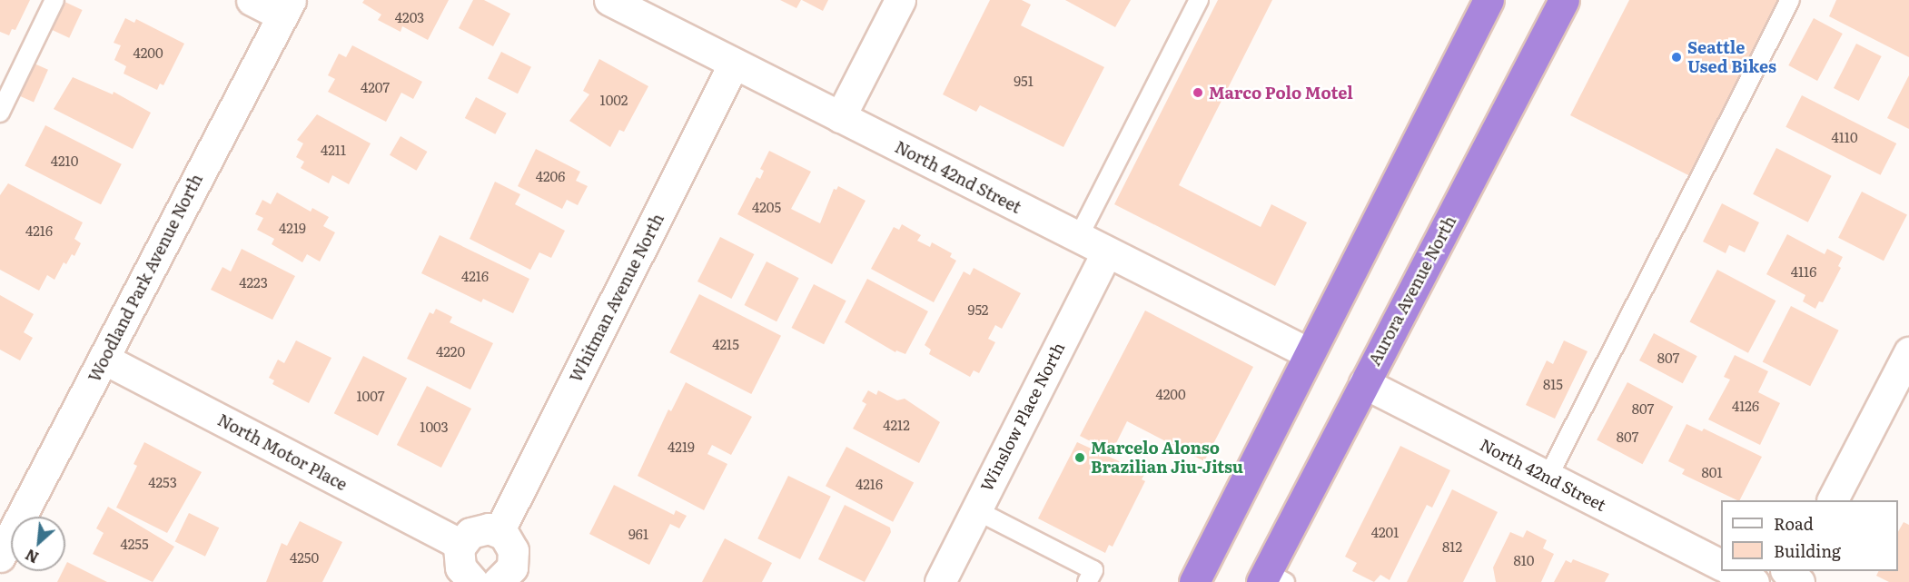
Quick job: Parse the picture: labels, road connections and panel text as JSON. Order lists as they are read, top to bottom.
{
  "streets": {
    "highway": ["Aurora Avenue North"],
    "street": [
      "North 42nd Street",
      "Woodland Park Avenue North",
      "Whitman Avenue North",
      "Winslow Place North",
      "North Motor Place"
    ]
  },
  "crossings": [
    ["North 42nd Street", "Aurora Avenue North"],
    ["North 42nd Street", "Whitman Avenue North"],
    ["North 42nd Street", "Winslow Place North"],
    ["Woodland Park Avenue North", "North Motor Place"]
  ],
  "places": ["Seattle Used Bikes", "Marco Polo Motel", "Marcelo Alonso Brazilian Jiu-Jitsu"],
  "house_numbers": [
    "4203",
    "4200",
    "951",
    "4207",
    "1002",
    "4110",
    "4211",
    "4210",
    "4206",
    "4205",
    "4219",
    "4216",
    "4116",
    "4216",
    "4223",
    "952",
    "4215",
    "4220",
    "807",
    "815",
    "4200",
    "1007",
    "4126",
    "807",
    "4212",
    "1003",
    "807",
    "4219",
    "801",
    "4253",
    "4216",
    "4201",
    "961",
    "4255",
    "812",
    "4250",
    "810"
  ],
  "legend": ["Road", "Building"],
  "north": "bottom left"
}
